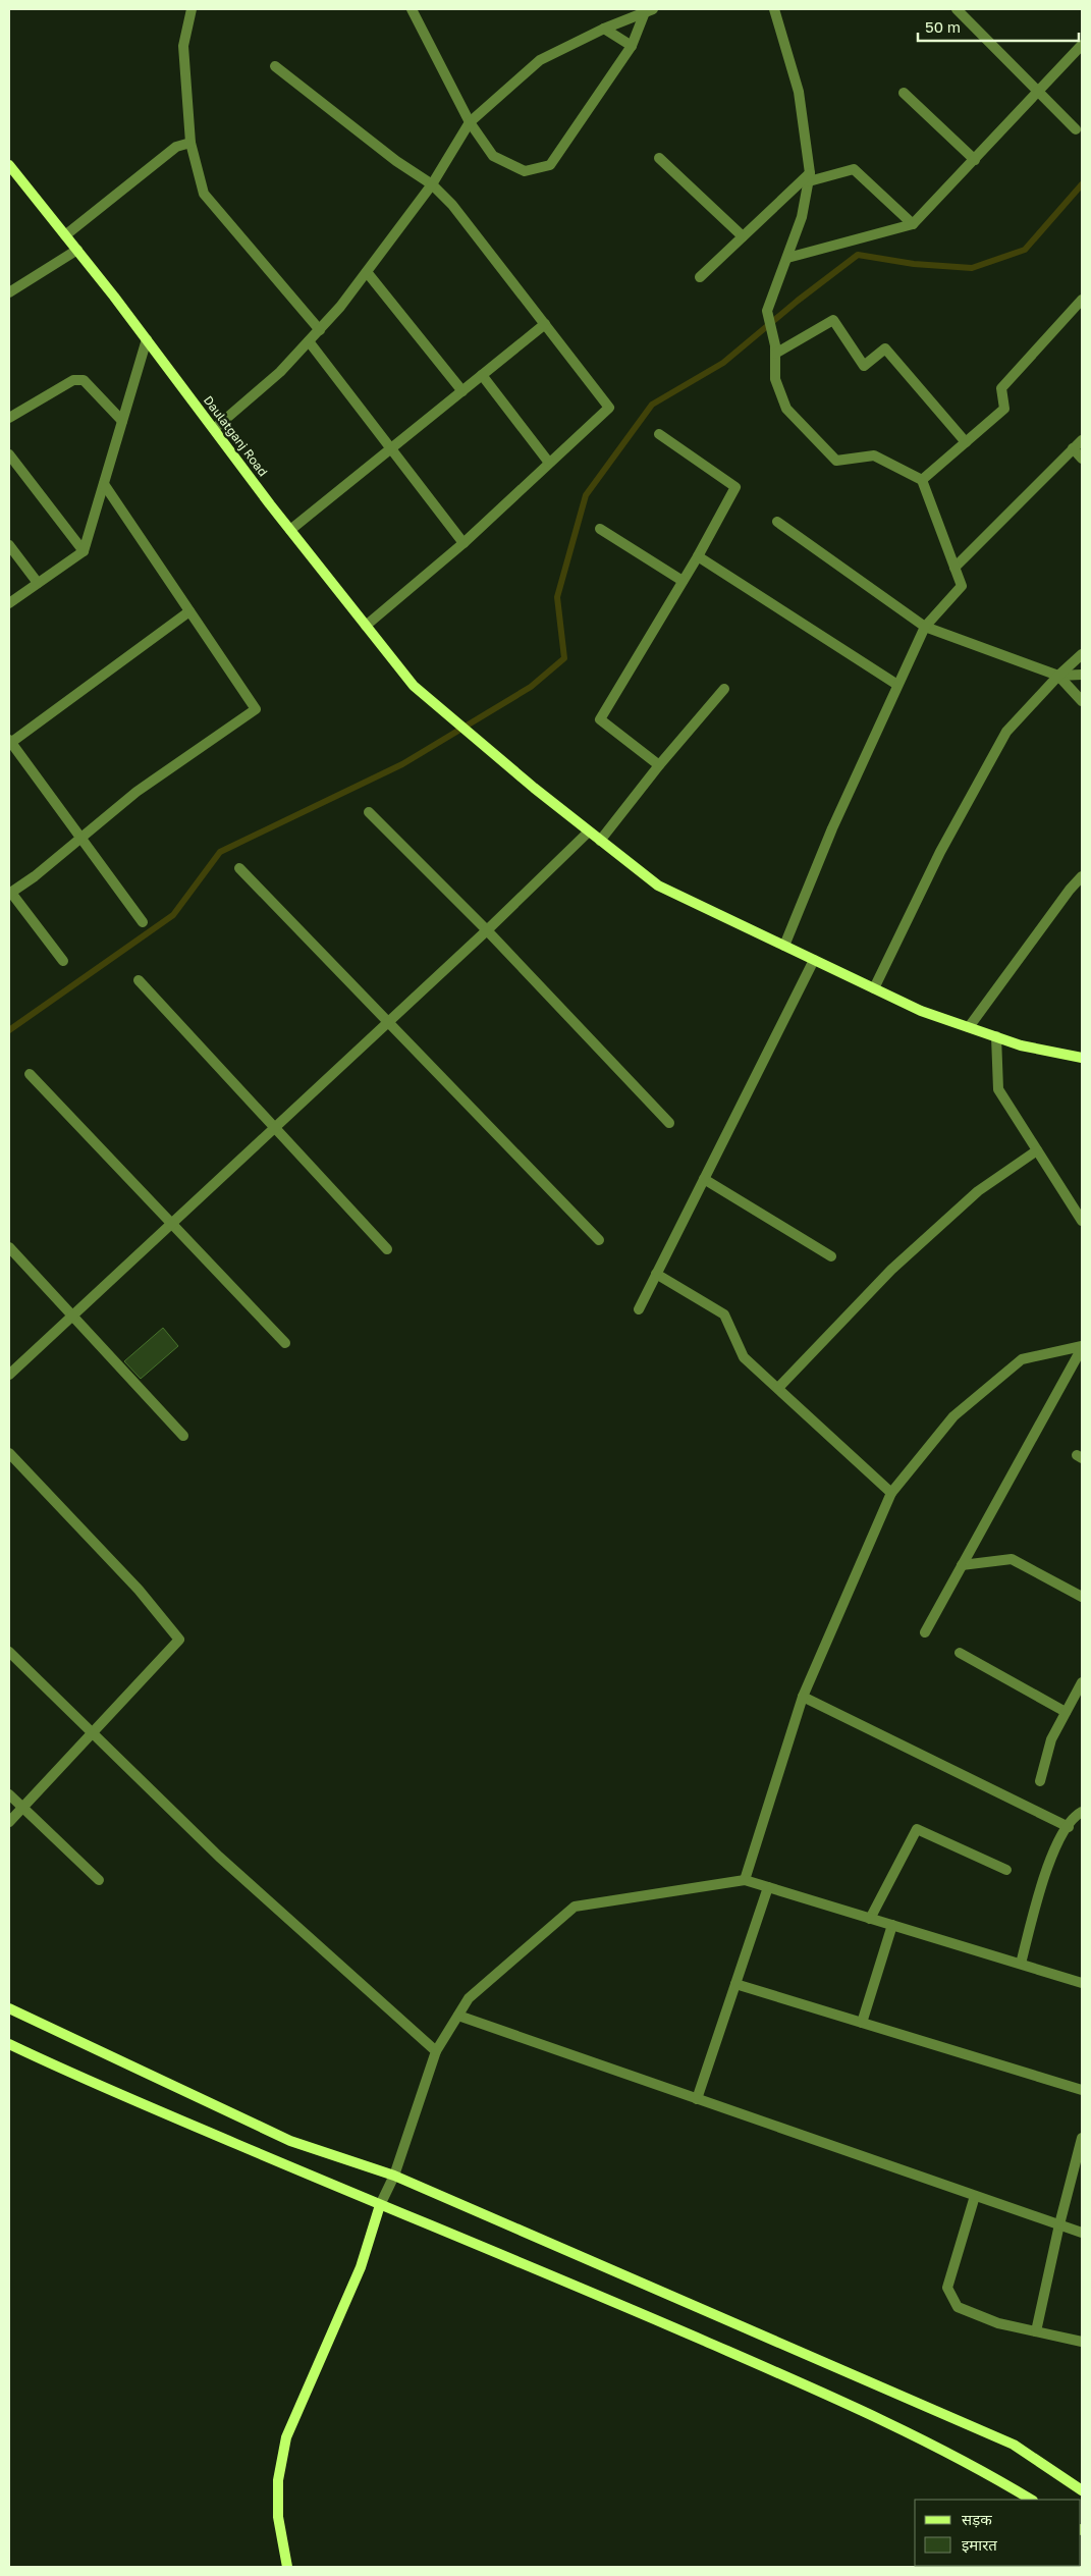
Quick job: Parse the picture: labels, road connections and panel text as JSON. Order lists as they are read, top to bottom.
{
  "streets": {
    "main road": ["Daulatganj Road"]
  },
  "legend": ["सड़क", "इमारत"],
  "scale_bar": "50 m"
}
